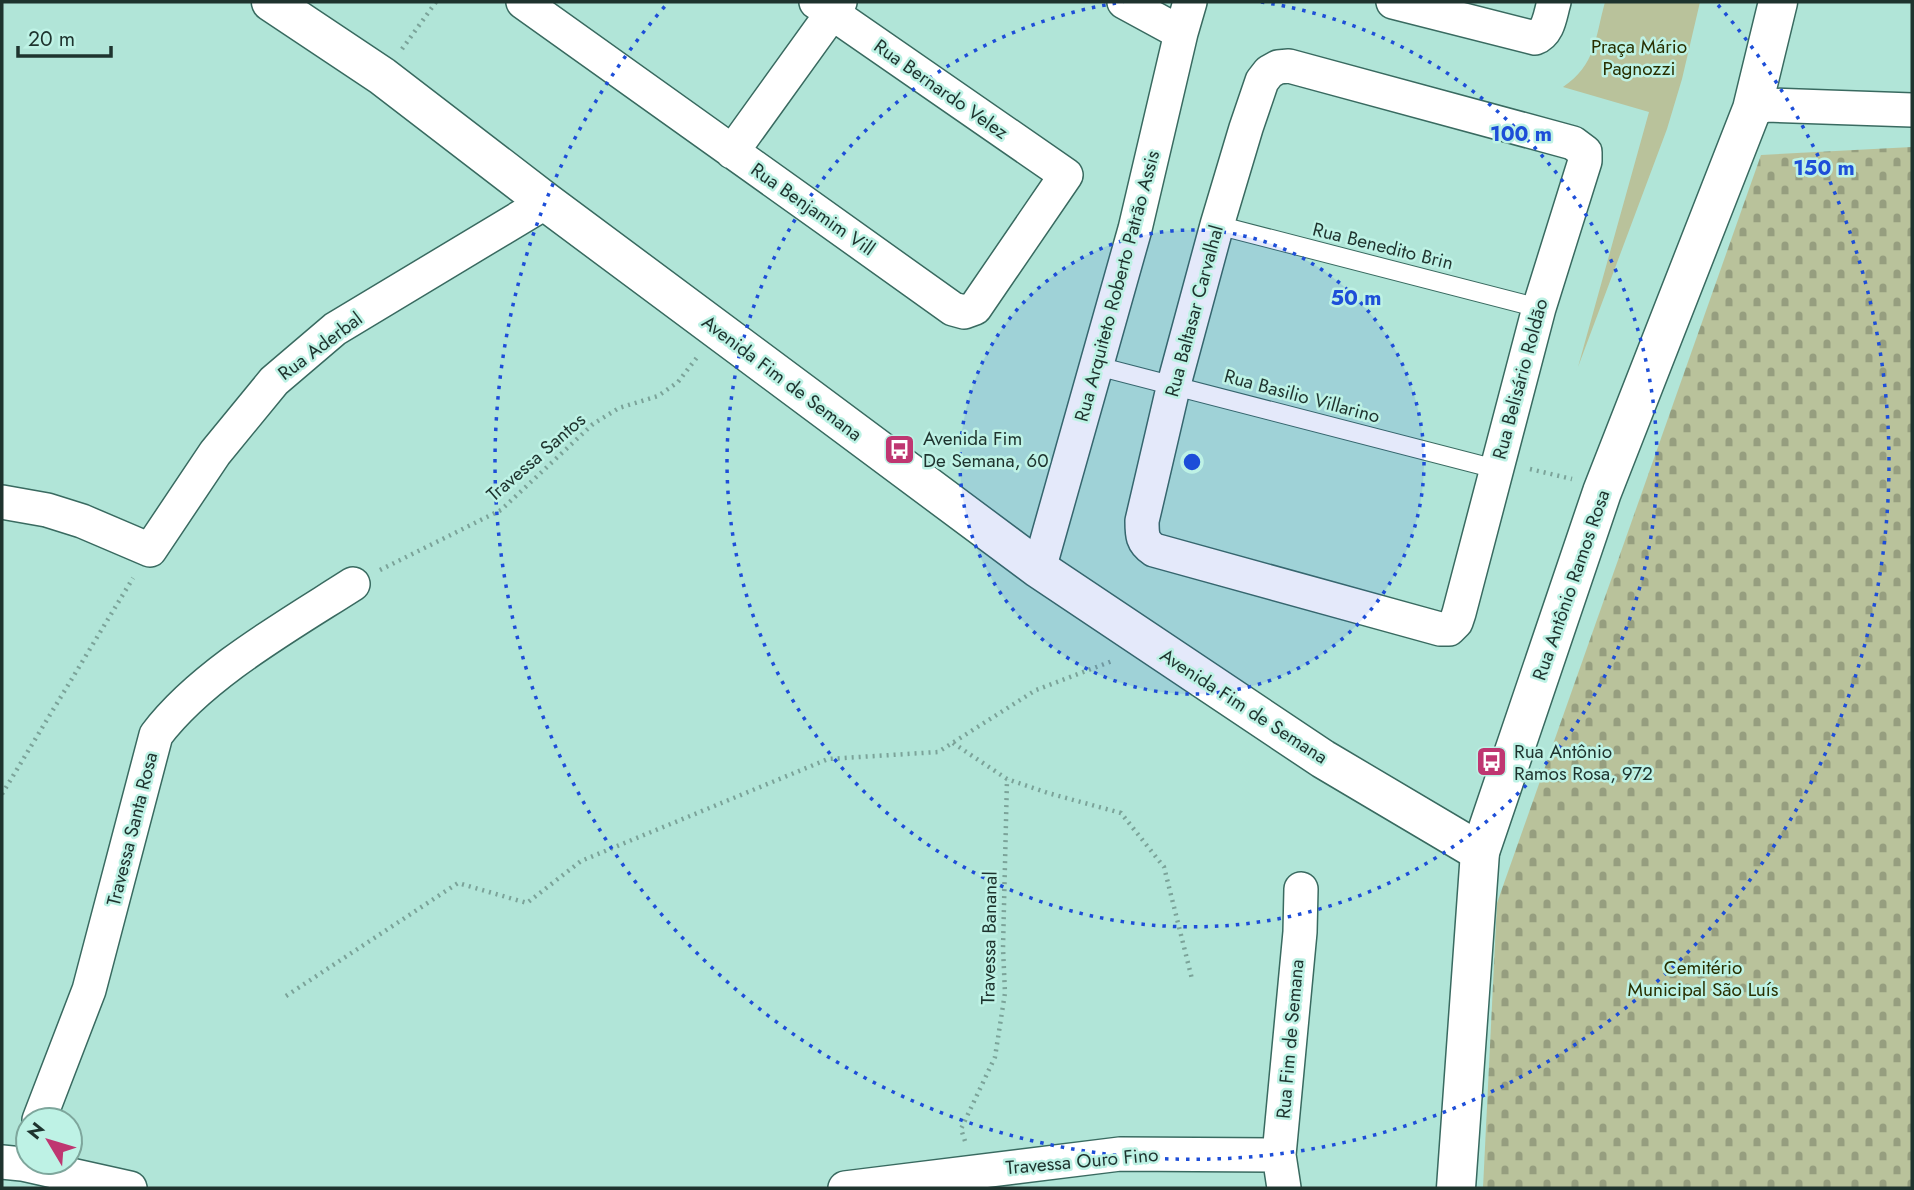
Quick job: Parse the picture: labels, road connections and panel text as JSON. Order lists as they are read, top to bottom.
{
  "streets": {
    "street": [
      "Rua Bernardo Velez",
      "Rua Benjamim Vill",
      "Rua Arquiteto Roberto Patrão Assis",
      "Rua Baltasar Carvalhal",
      "Rua Aderbal",
      "Avenida Fim de Semana",
      "Rua Belisário Roldão",
      "Rua Antônio Ramos Rosa",
      "Travessa Santa Rosa",
      "Rua Fim de Semana",
      "Travessa Ouro Fino"
    ],
    "lane": ["Rua Benedito Brin", "Rua Basilio Villarino"],
    "path": ["Travessa Santos", "Travessa Bananal"]
  },
  "crossings": [
    ["Rua Bernardo Velez", "Rua Benjamim Vill"],
    ["Rua Benedito Brin", "Rua Baltasar Carvalhal"],
    ["Rua Benedito Brin", "Rua Belisário Roldão"],
    ["Rua Arquiteto Roberto Patrão Assis", "Avenida Fim de Semana"],
    ["Rua Arquiteto Roberto Patrão Assis", "Rua Basilio Villarino"],
    ["Rua Baltasar Carvalhal", "Rua Belisário Roldão"],
    ["Rua Baltasar Carvalhal", "Rua Basilio Villarino"],
    ["Rua Aderbal", "Avenida Fim de Semana"],
    ["Avenida Fim de Semana", "Travessa Santos"],
    ["Avenida Fim de Semana", "Rua Antônio Ramos Rosa"],
    ["Rua Belisário Roldão", "Rua Basilio Villarino"],
    ["Travessa Santos", "Travessa Santa Rosa"],
    ["Travessa Bananal", "Travessa Ouro Fino"],
    ["Rua Fim de Semana", "Travessa Ouro Fino"]
  ],
  "parks": ["Praça Mário Pagnozzi", "Cemitério Municipal São Luís"],
  "places": {
    "bus stop": ["Avenida Fim De Semana, 60", "Rua Antônio Ramos Rosa, 972"]
  },
  "scale_bar": "20 m",
  "north": "top left",
  "rings": ["100 m", "150 m", "50 m"]
}
